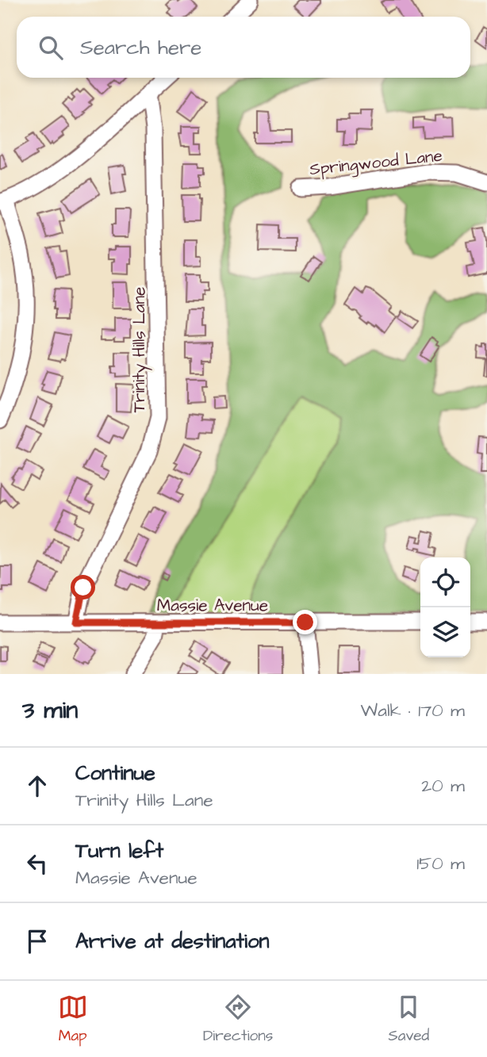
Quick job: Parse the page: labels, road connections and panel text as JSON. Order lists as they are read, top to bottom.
{
  "streets": {
    "street": ["Springwood Lane", "Trinity Hills Lane", "Massie Avenue"]
  },
  "crossings": [
    ["Trinity Hills Lane", "Massie Avenue"]
  ],
  "page": {
    "search": "Search here",
    "heading": ["3 min", "Walk · 170 m"],
    "list": [
      ["Continue", "Trinity Hills Lane", "20 m"],
      ["Turn left", "Massie Avenue", "150 m"],
      "Arrive at destination"
    ],
    "nav": ["Map", "Directions", "Saved"]
  }
}
